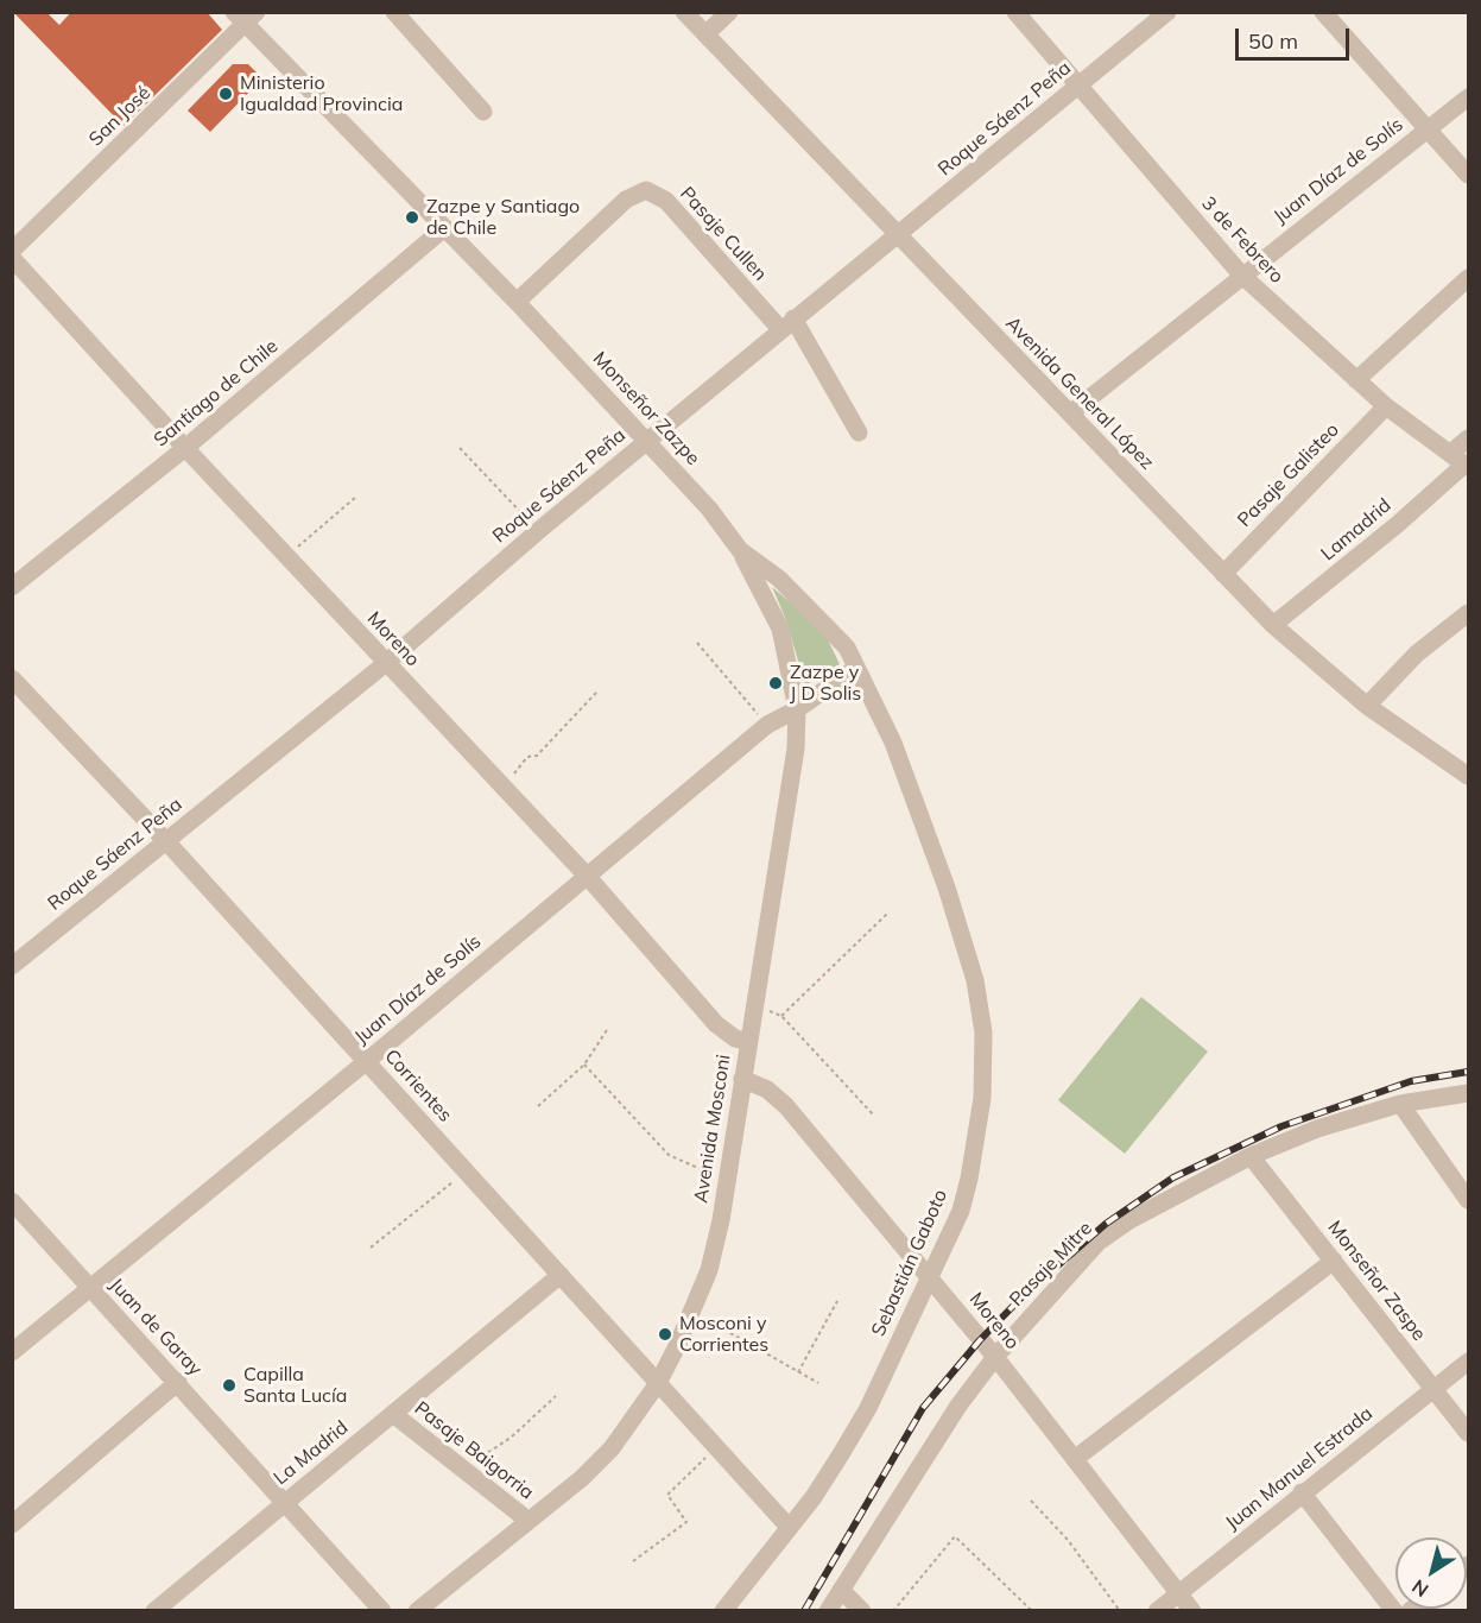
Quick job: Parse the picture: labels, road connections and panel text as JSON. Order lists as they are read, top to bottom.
{
  "streets": {
    "street": [
      "San José",
      "Roque Sáenz Peña",
      "Juan Díaz de Solís",
      "Pasaje Cullen",
      "3 de Febrero",
      "Santiago de Chile",
      "Avenida General López",
      "Monseñor Zazpe",
      "Pasaje Galisteo",
      "Lamadrid",
      "Moreno",
      "Corrientes",
      "Avenida Mosconi",
      "Sebastián Gaboto",
      "Pasaje Mitre",
      "Monseñor Zaspe",
      "Juan de Garay",
      "Pasaje Baigorria",
      "La Madrid",
      "Juan Manuel Estrada"
    ]
  },
  "crossings": [
    ["San José", "Monseñor Zazpe"],
    ["Roque Sáenz Peña", "Pasaje Cullen"],
    ["Roque Sáenz Peña", "3 de Febrero"],
    ["Roque Sáenz Peña", "Avenida General López"],
    ["Roque Sáenz Peña", "Monseñor Zazpe"],
    ["Roque Sáenz Peña", "Moreno"],
    ["Roque Sáenz Peña", "Corrientes"],
    ["Juan Díaz de Solís", "3 de Febrero"],
    ["Juan Díaz de Solís", "Avenida General López"],
    ["Juan Díaz de Solís", "Monseñor Zazpe"],
    ["Juan Díaz de Solís", "Moreno"],
    ["Juan Díaz de Solís", "Corrientes"],
    ["Juan Díaz de Solís", "Avenida Mosconi"],
    ["Juan Díaz de Solís", "Juan de Garay"],
    ["Pasaje Cullen", "Monseñor Zazpe"],
    ["3 de Febrero", "Pasaje Galisteo"],
    ["3 de Febrero", "Lamadrid"],
    ["Santiago de Chile", "Monseñor Zazpe"],
    ["Santiago de Chile", "Moreno"],
    ["Avenida General López", "Pasaje Galisteo"],
    ["Avenida General López", "Lamadrid"],
    ["Monseñor Zazpe", "Avenida Mosconi"],
    ["Monseñor Zazpe", "Sebastián Gaboto"],
    ["Moreno", "Avenida Mosconi"],
    ["Moreno", "Sebastián Gaboto"],
    ["Moreno", "Pasaje Mitre"],
    ["Moreno", "Juan Manuel Estrada"],
    ["Corrientes", "Avenida Mosconi"],
    ["Corrientes", "Sebastián Gaboto"],
    ["Corrientes", "La Madrid"],
    ["Avenida Mosconi", "Pasaje Baigorria"],
    ["Pasaje Mitre", "Monseñor Zaspe"],
    ["Monseñor Zaspe", "Juan Manuel Estrada"],
    ["Juan de Garay", "La Madrid"],
    ["Pasaje Baigorria", "La Madrid"]
  ],
  "places": [
    "Ministerio Igualdad Provincia",
    "Zazpe y Santiago de Chile",
    "Zazpe y J D Solis",
    "Mosconi y Corrientes",
    "Capilla Santa Lucía"
  ],
  "scale_bar": "50 m",
  "north": "bottom left"
}
